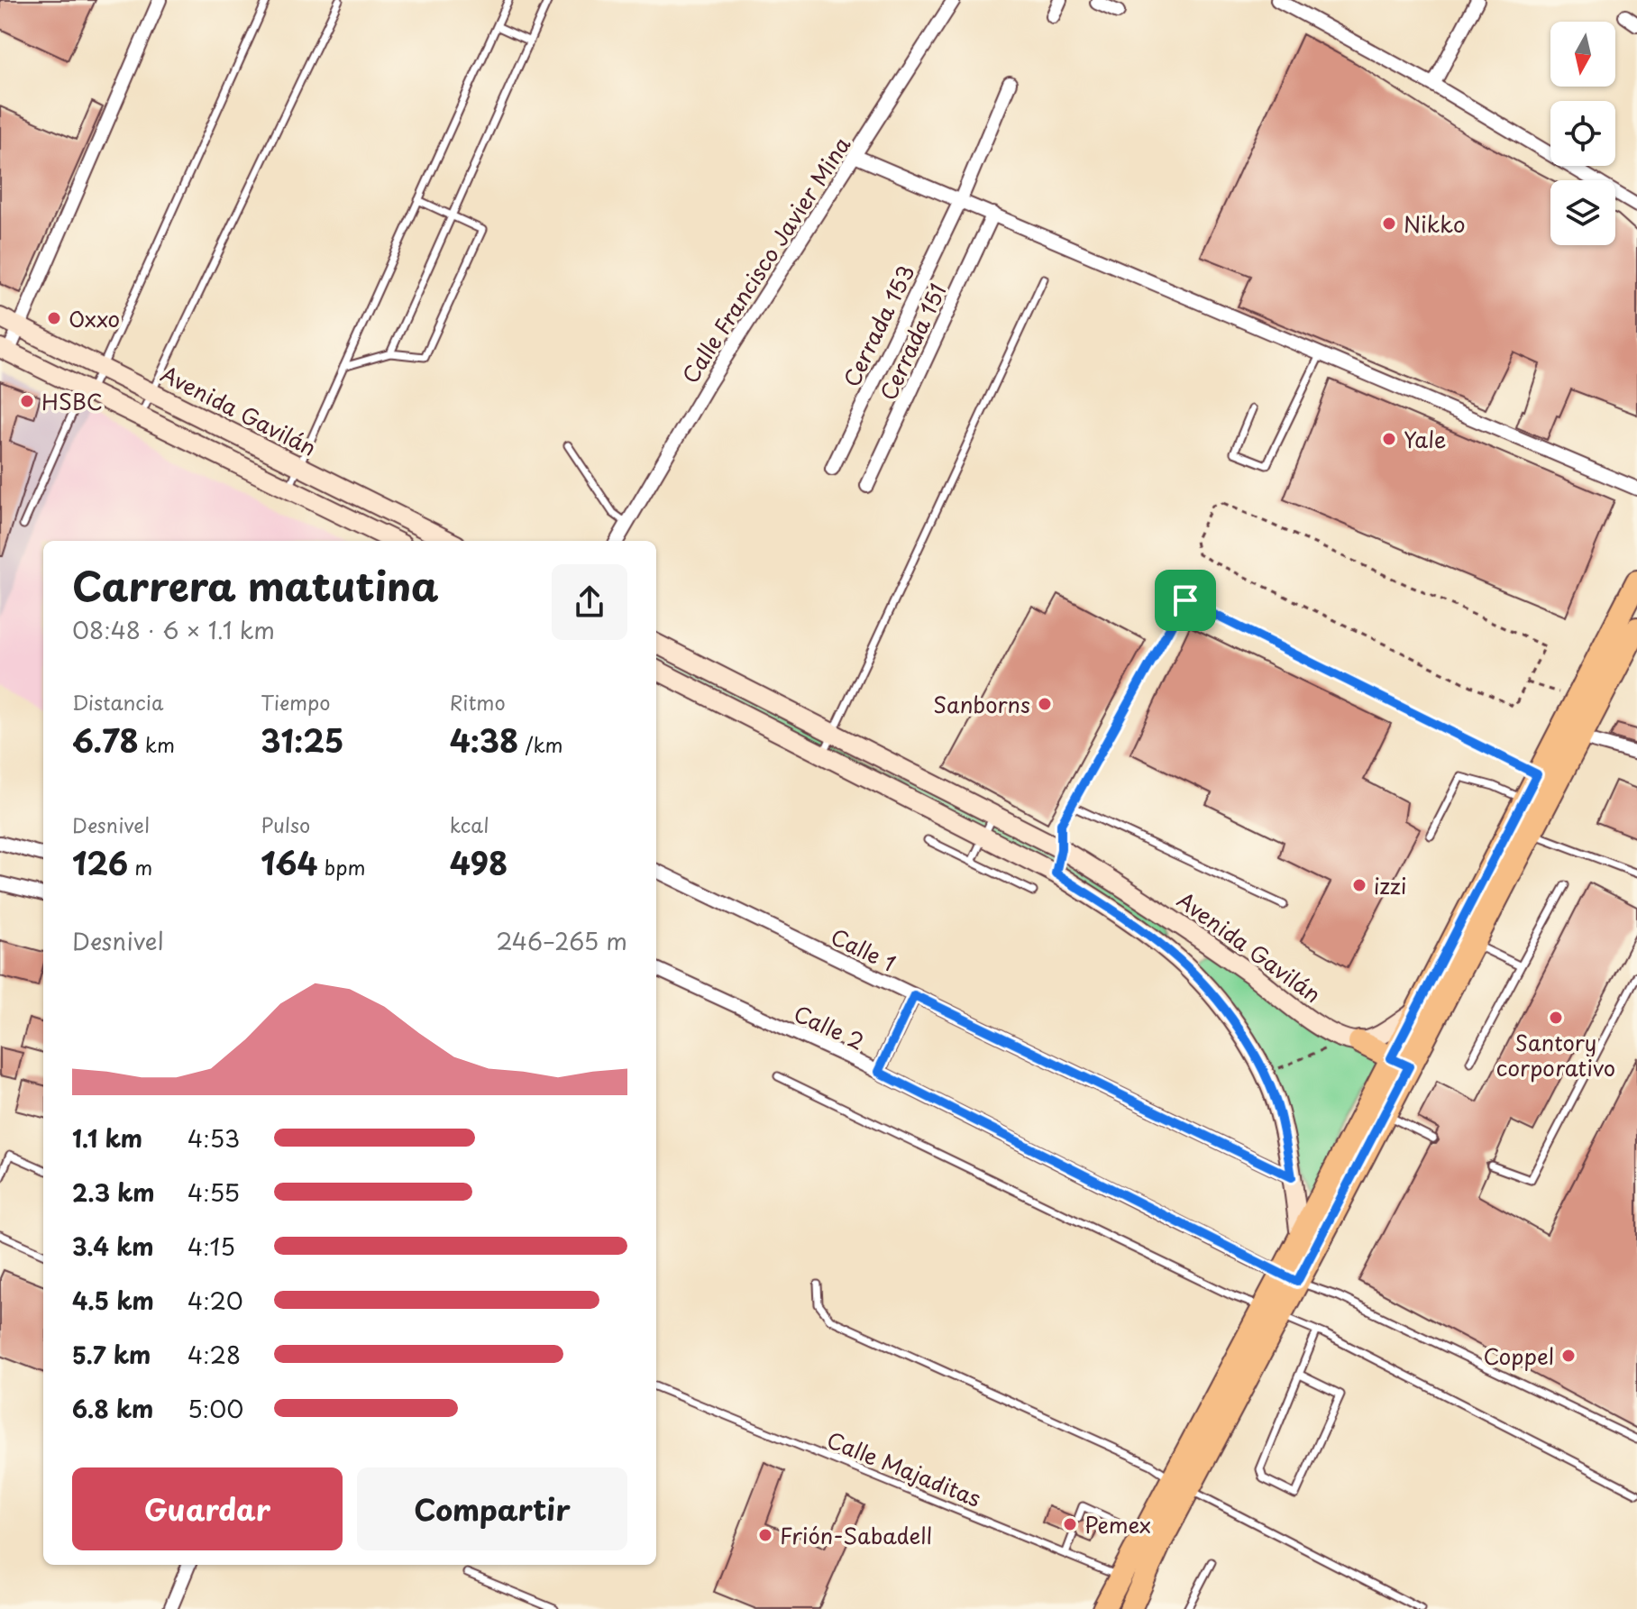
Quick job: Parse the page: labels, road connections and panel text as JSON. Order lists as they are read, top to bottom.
{
  "streets": {
    "main road": ["Avenida Gavilán"],
    "street": [
      "Calle Francisco Javier Mina",
      "Cerrada 153",
      "Cerrada 151",
      "Calle 1",
      "Calle 2"
    ],
    "lane": ["Calle Majaditas"]
  },
  "places": [
    "Nikko",
    "Oxxo",
    "HSBC",
    "Yale",
    "Sanborns",
    "izzi",
    "Santory corporativo",
    "Coppel",
    "Pemex",
    "Frión-Sabadell"
  ],
  "north": "bottom",
  "page": {
    "heading": ["Carrera matutina", "08:48 · 6 × 1.1 km"],
    "stats": [
      ["Distancia", "6.78 km"],
      ["Tiempo", "31:25"],
      ["Ritmo", "4:38 /km"],
      ["Desnivel", "126 m"],
      ["Pulso", "164 bpm"],
      ["kcal", "498"]
    ],
    "chart": ["Desnivel", "246–265 m"],
    "list": [
      {
        "name": "1.1 km",
        "note": "4:53"
      },
      {
        "name": "2.3 km",
        "note": "4:55"
      },
      {
        "name": "3.4 km",
        "note": "4:15"
      },
      {
        "name": "4.5 km",
        "note": "4:20"
      },
      {
        "name": "5.7 km",
        "note": "4:28"
      },
      {
        "name": "6.8 km",
        "note": "5:00"
      }
    ],
    "buttons": ["Guardar", "Compartir"]
  }
}
